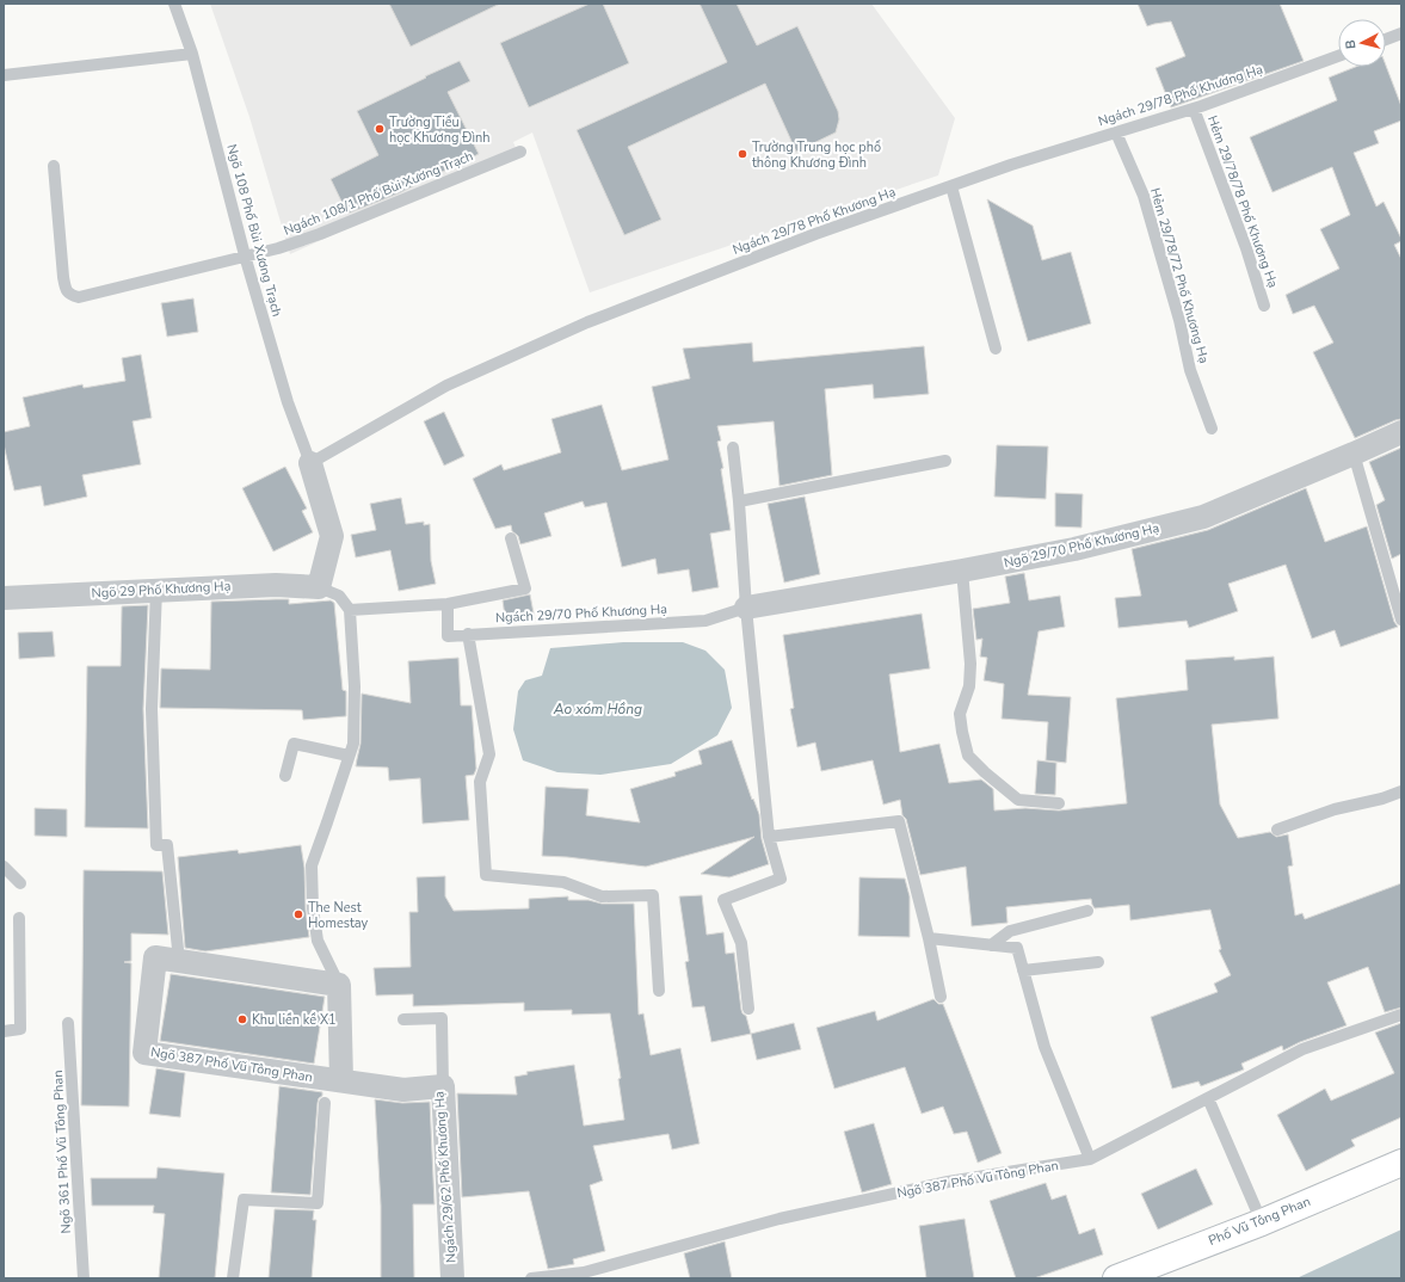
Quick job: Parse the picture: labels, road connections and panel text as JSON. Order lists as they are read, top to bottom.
{
  "streets": {
    "main road": ["Phố Vũ Tông Phan"],
    "street": [
      "Ngõ 29/70 Phố Khương Hạ",
      "Ngõ 29 Phố Khương Hạ",
      "Ngõ 387 Phố Vũ Tông Phan",
      "Ngách 29/62 Phố Khương Hạ"
    ],
    "lane": [
      "Ngách 29/78 Phố Khương Hạ",
      "Ngách 108/1 Phố Bùi Xương Trạch",
      "Hẻm 29/78/78 Phố Khương Hạ",
      "Ngõ 108 Phố Bùi Xương Trạch",
      "Hẻm 29/78/72 Phố Khương Hạ",
      "Ngách 29/70 Phố Khương Hạ",
      "Ngõ 361 Phố Vũ Tông Phan"
    ]
  },
  "crossings": [
    ["Ngách 29/78 Phố Khương Hạ", "Hẻm 29/78/78 Phố Khương Hạ"],
    ["Ngách 29/78 Phố Khương Hạ", "Ngõ 108 Phố Bùi Xương Trạch"],
    ["Ngách 29/78 Phố Khương Hạ", "Hẻm 29/78/72 Phố Khương Hạ"],
    ["Ngách 108/1 Phố Bùi Xương Trạch", "Ngõ 108 Phố Bùi Xương Trạch"],
    ["Ngõ 29/70 Phố Khương Hạ", "Ngách 29/70 Phố Khương Hạ"],
    ["Ngõ 387 Phố Vũ Tông Phan", "Ngách 29/62 Phố Khương Hạ"]
  ],
  "water": ["Ao xóm Hồng"],
  "places": [
    "Trường Tiểu học Khương Đình",
    "Trường Trung học phổ thông Khương Đình",
    "The Nest Homestay",
    "Khu liền kề X1"
  ],
  "north": "left"
}
